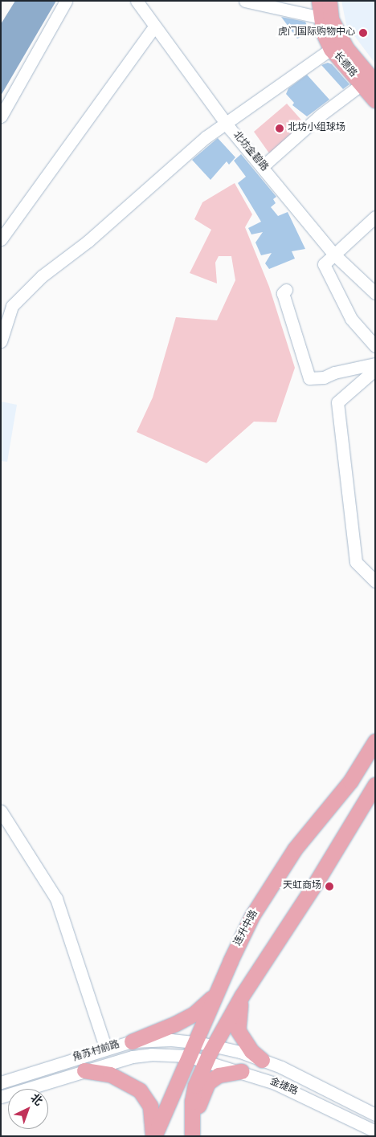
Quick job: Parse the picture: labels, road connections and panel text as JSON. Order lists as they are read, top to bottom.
{
  "streets": {
    "main road": ["长德路", "连升中路"],
    "street": ["北坊金碧路", "角苏村前路", "金捷路"]
  },
  "crossings": [
    ["连升中路", "角苏村前路"],
    ["连升中路", "金捷路"],
    ["角苏村前路", "金捷路"]
  ],
  "places": ["虎门国际购物中心", "北坊小组球场", "天虹商场"],
  "north": "top right"
}
